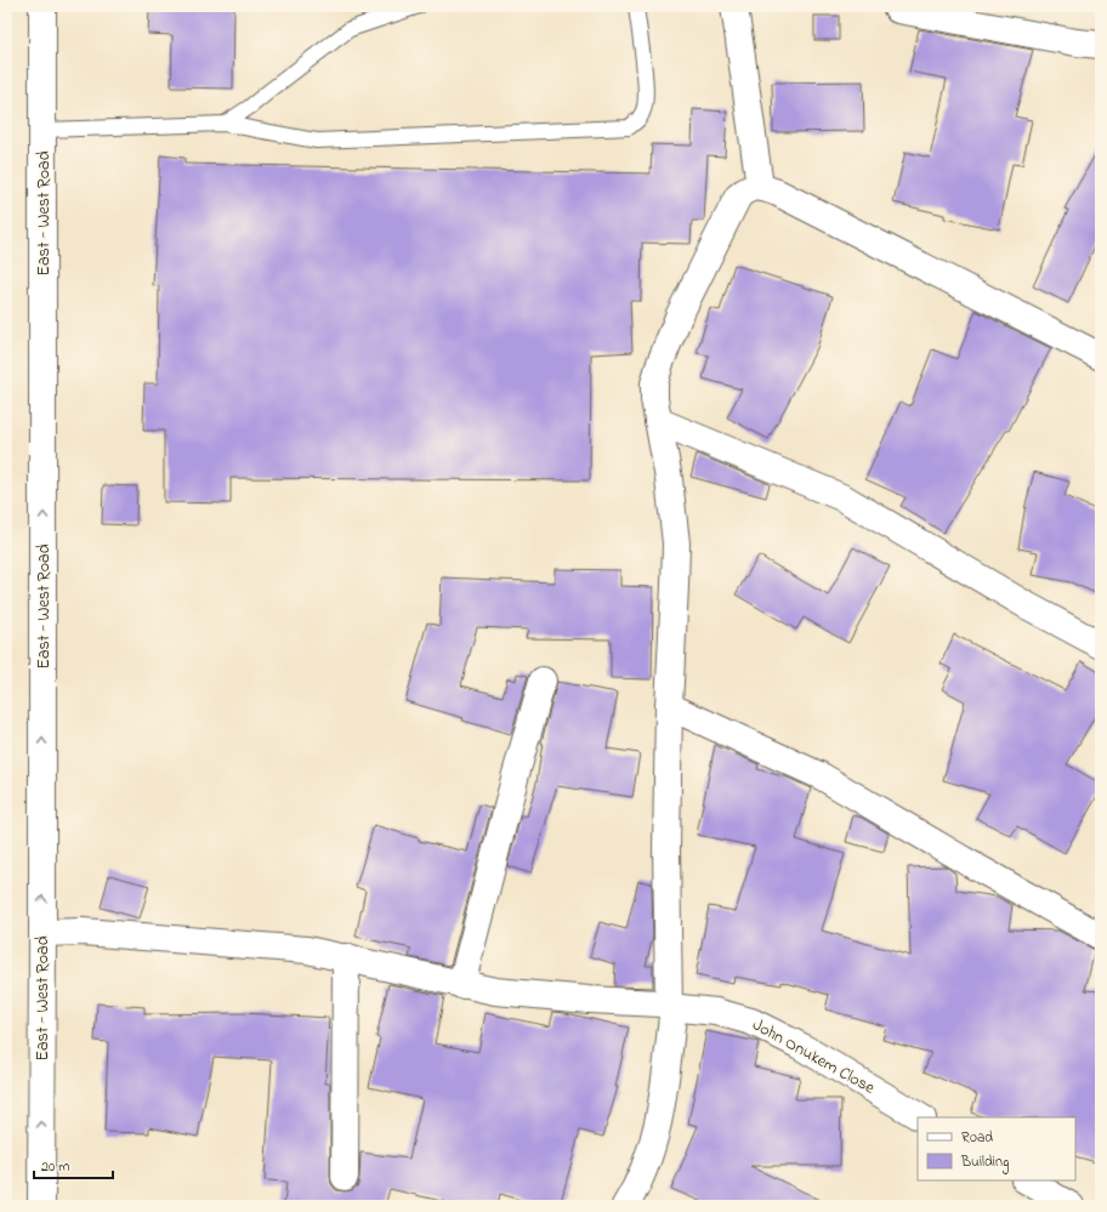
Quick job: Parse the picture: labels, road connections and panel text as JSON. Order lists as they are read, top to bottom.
{
  "streets": {
    "street": ["East - West Road", "John Onukem Close"]
  },
  "crossings": [
    ["East - West Road", "John Onukem Close"]
  ],
  "one_way": ["East - West Road"],
  "legend": ["Road", "Building"],
  "scale_bar": "20 m"
}
